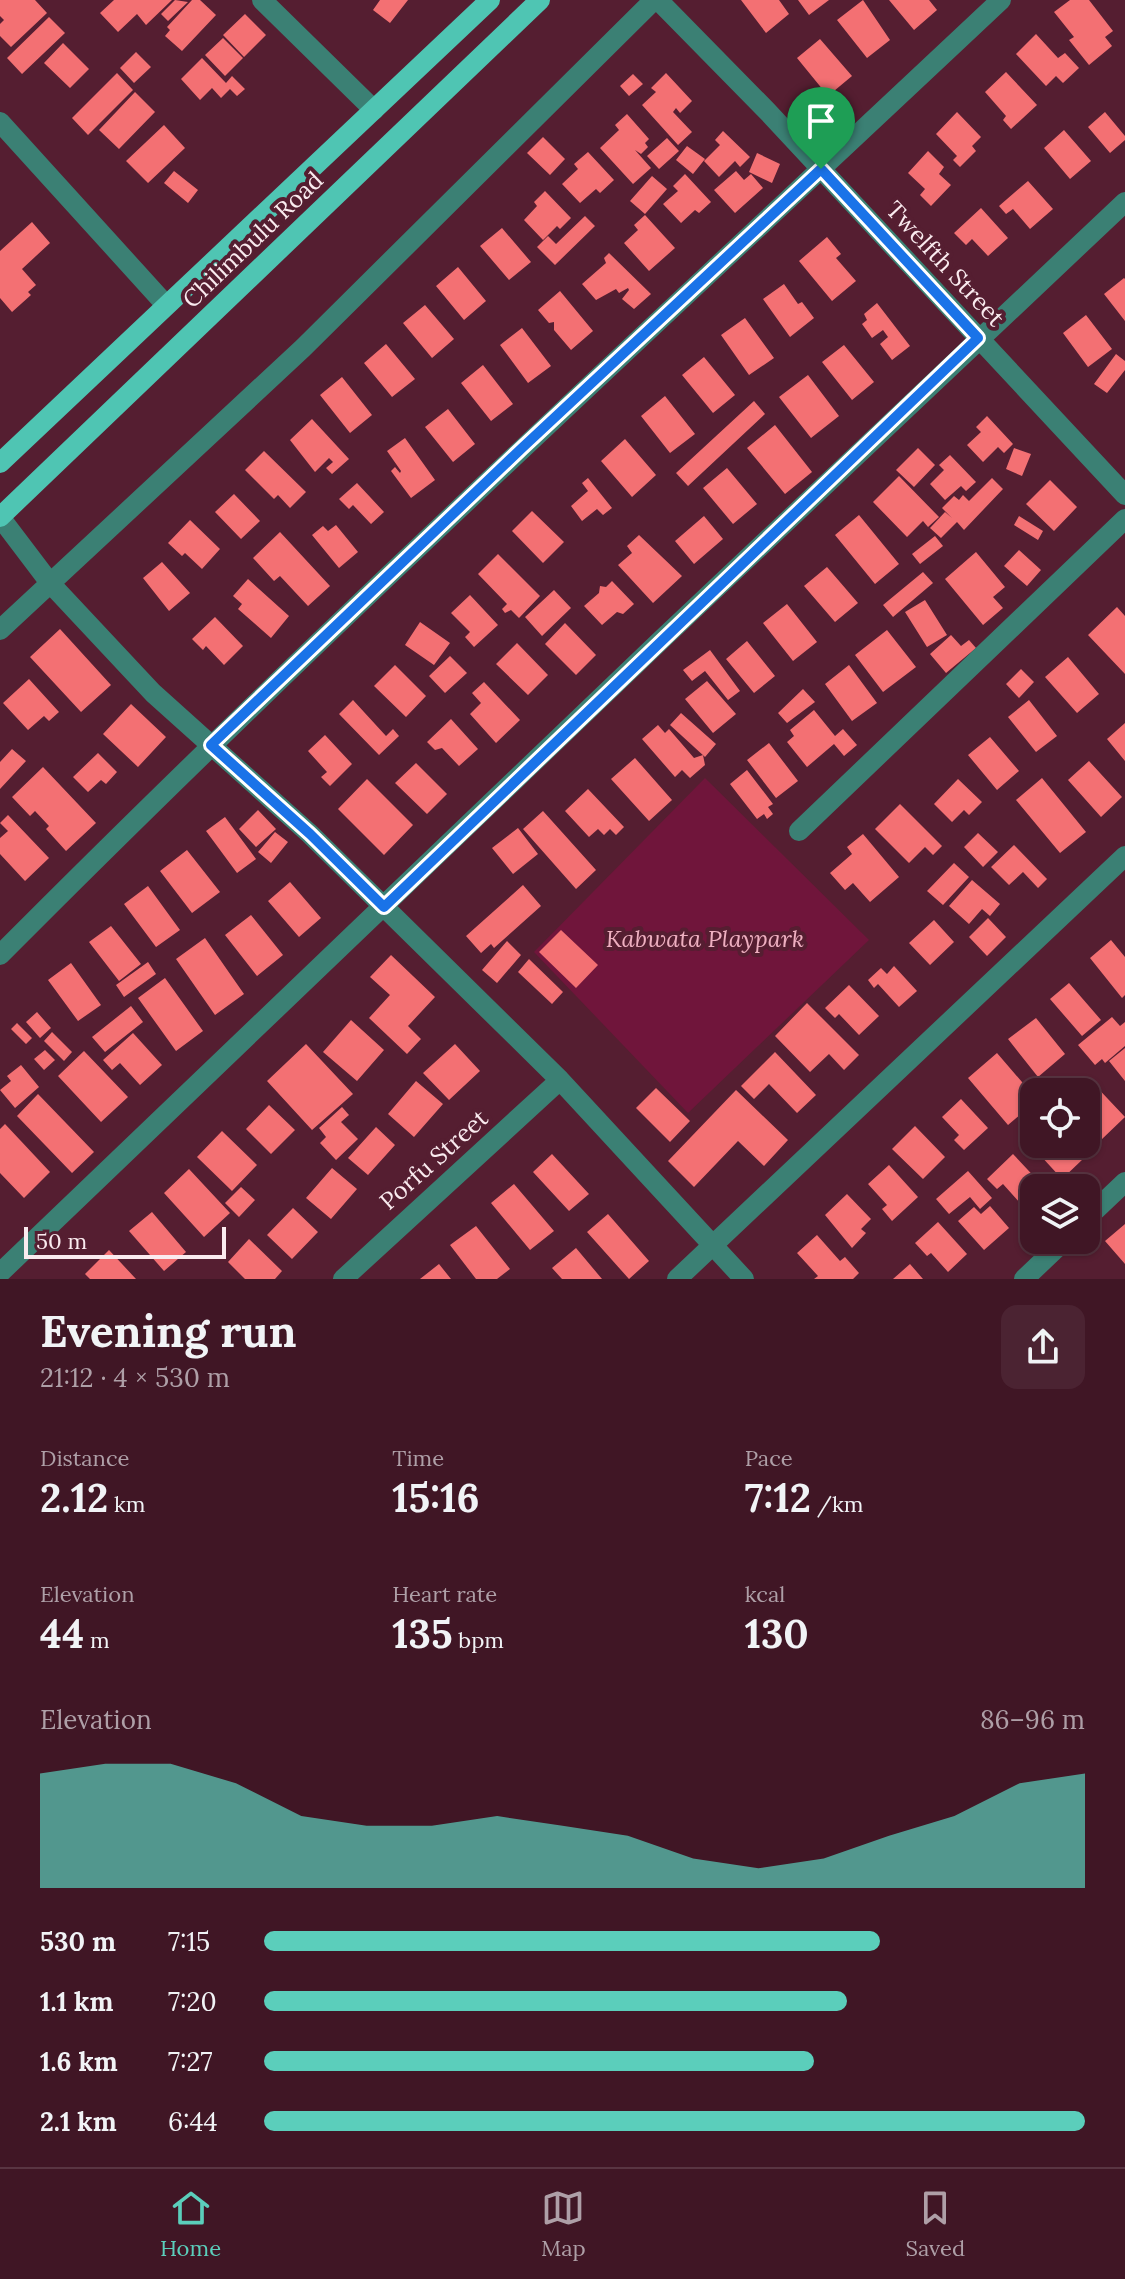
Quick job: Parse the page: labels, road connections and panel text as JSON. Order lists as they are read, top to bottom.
{
  "streets": {
    "main road": ["Chilimbulu Road"],
    "street": ["Twelfth Street", "Porfu Street"]
  },
  "parks": ["Kabwata Playpark"],
  "scale_bar": "50 m",
  "page": {
    "scale": "50 m",
    "heading": ["Evening run", "21:12 · 4 × 530 m"],
    "stats": [
      ["Distance", "2.12 km"],
      ["Time", "15:16"],
      ["Pace", "7:12 /km"],
      ["Elevation", "44 m"],
      ["Heart rate", "135 bpm"],
      ["kcal", "130"]
    ],
    "chart": ["Elevation", "86–96 m"],
    "list": [
      {
        "name": "530 m",
        "note": "7:15"
      },
      {
        "name": "1.1 km",
        "note": "7:20"
      },
      {
        "name": "1.6 km",
        "note": "7:27"
      },
      {
        "name": "2.1 km",
        "note": "6:44"
      }
    ],
    "tabs": ["Home", "Map", "Saved"]
  }
}
